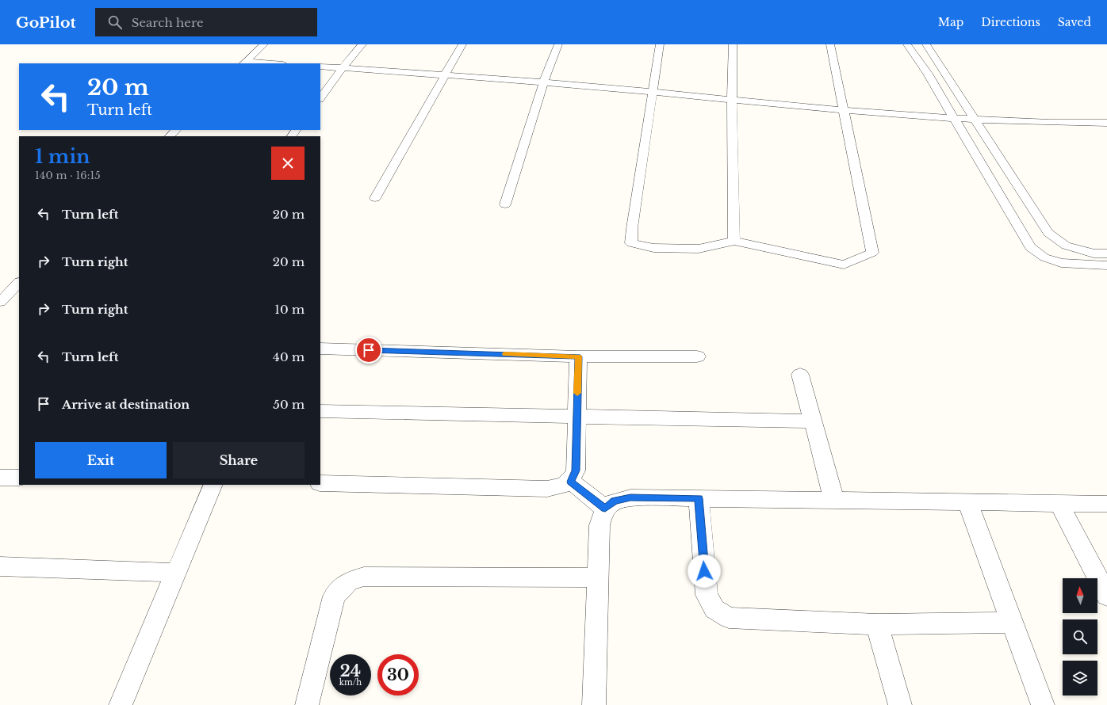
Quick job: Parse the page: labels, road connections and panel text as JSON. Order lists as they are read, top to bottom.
{
  "north": "top",
  "page": {
    "header": "GoPilot",
    "search": "Search here",
    "nav": ["Map", "Directions", "Saved"],
    "turn": ["20 m", "Turn left"],
    "heading": ["1 min", "140 m · 16:15"],
    "list": [
      {
        "name": "Turn left",
        "value": "20 m"
      },
      {
        "name": "Turn right",
        "value": "20 m"
      },
      {
        "name": "Turn right",
        "value": "10 m"
      },
      {
        "name": "Turn left",
        "value": "40 m"
      },
      {
        "name": "Arrive at destination",
        "value": "50 m"
      }
    ],
    "buttons": ["Exit", "Share"],
    "speed": "24 km/h",
    "limit": "30"
  }
}
